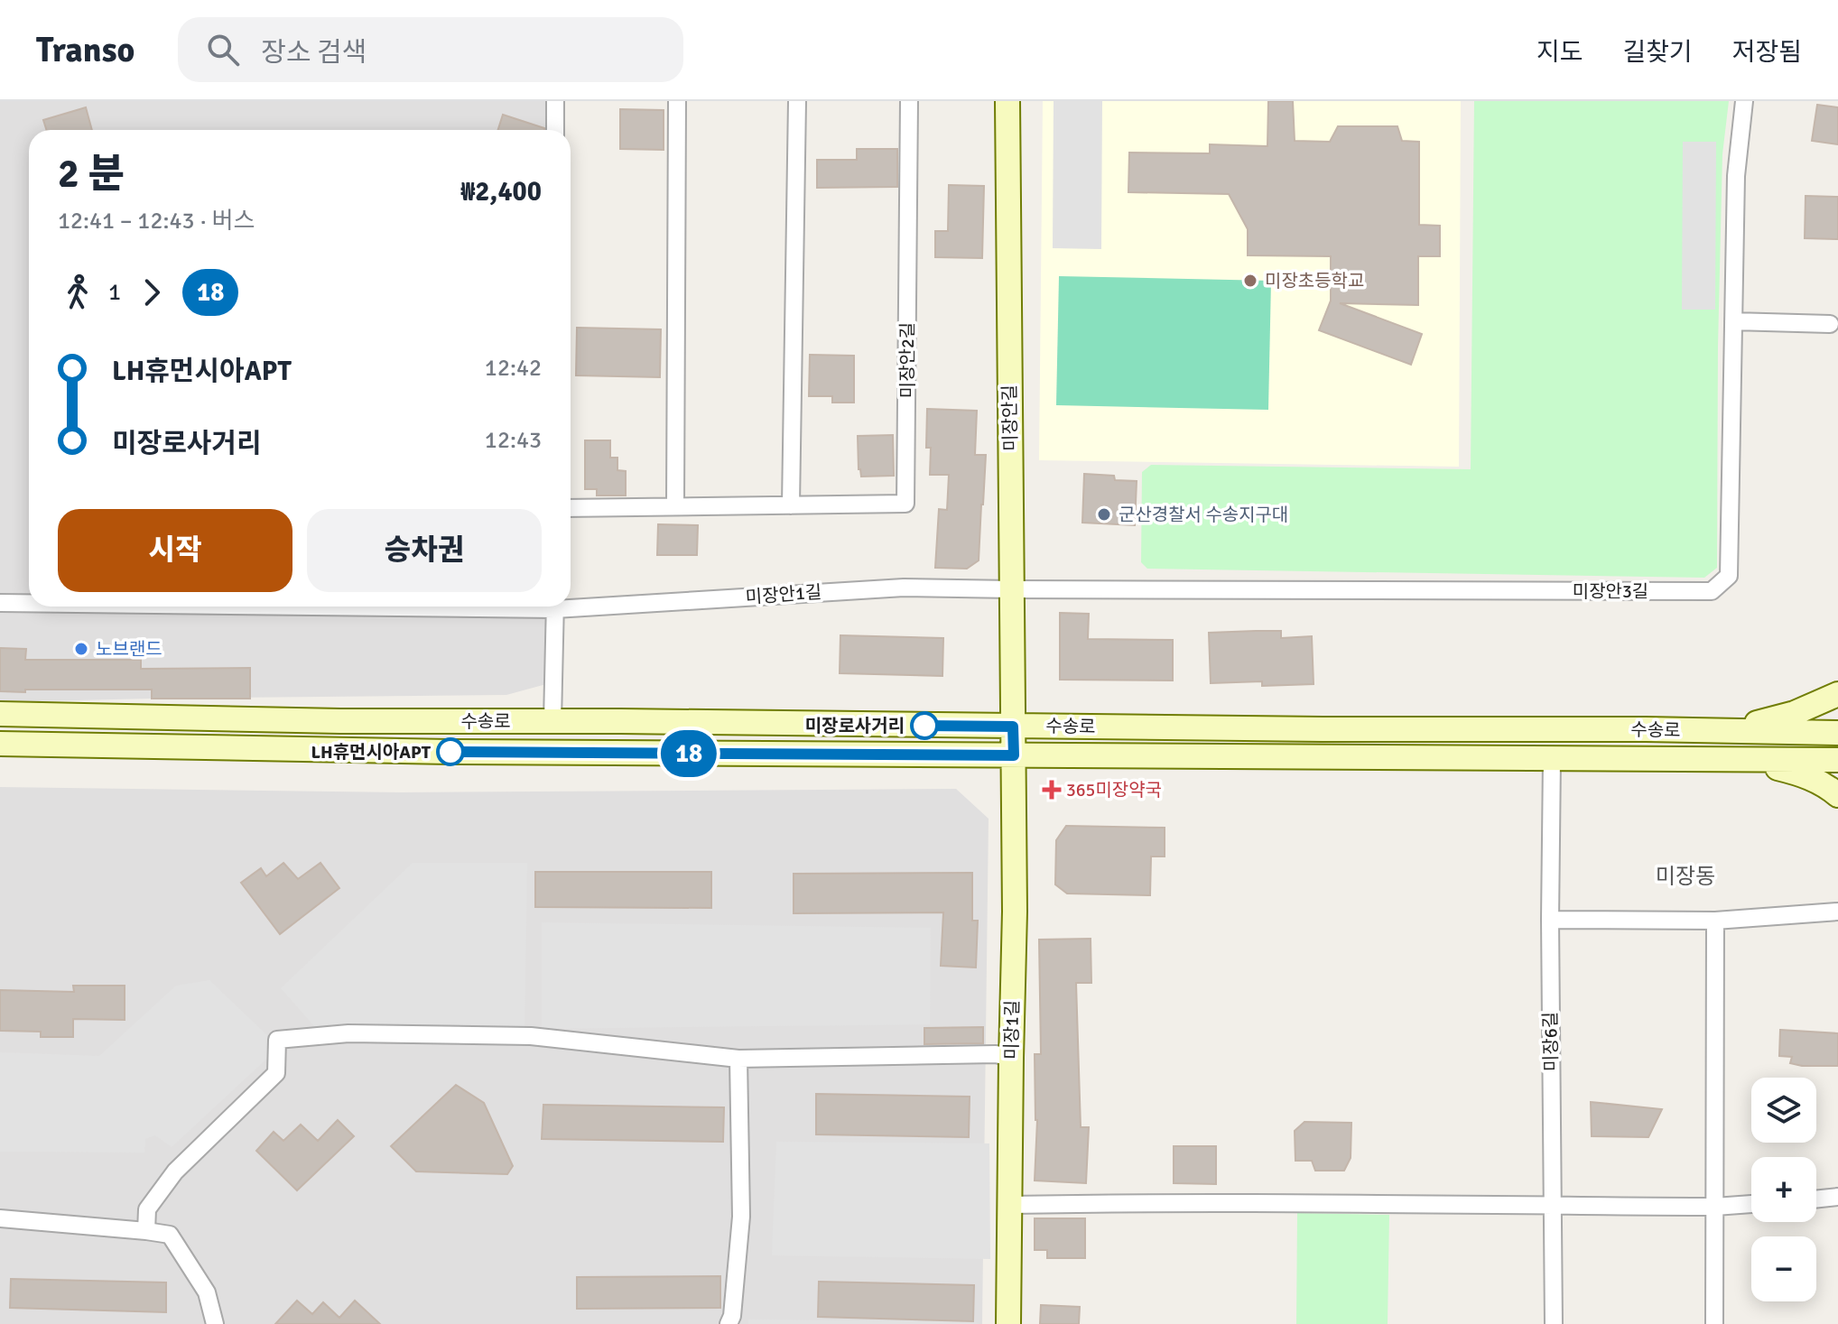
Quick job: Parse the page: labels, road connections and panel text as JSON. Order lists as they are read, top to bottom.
{
  "streets": {
    "street": [
      "미장안2길",
      "미장안길",
      "미장안3길",
      "미장안1길",
      "수송로",
      "미장1길",
      "미장6길"
    ]
  },
  "crossings": [
    ["미장안길", "미장안3길"],
    ["미장안길", "미장안1길"],
    ["미장안길", "수송로"],
    ["미장안길", "미장1길"],
    ["미장안3길", "미장안1길"],
    ["수송로", "미장1길"],
    ["수송로", "미장6길"]
  ],
  "districts": ["미장동"],
  "places": {
    "other": [
      "미장초등학교",
      "군산경찰서 수송지구대",
      "노브랜드",
      "미장로사거리",
      "LH휴먼시아APT"
    ],
    "health": ["365미장약국"]
  },
  "lines": ["bus line 18"],
  "page": {
    "header": "Transo",
    "search": "장소 검색",
    "nav": ["지도", "길찾기", "저장됨"],
    "on_map": "18",
    "heading": ["2 분", "12:41 – 12:43 · 버스", "₩2,400"],
    "legs": ["1", "18"],
    "list": [
      {
        "name": "LH휴먼시아APT",
        "value": "12:42"
      },
      {
        "name": "미장로사거리",
        "value": "12:43"
      }
    ],
    "buttons": ["시작", "승차권"],
    "map_buttons": ["+", "−"]
  }
}
